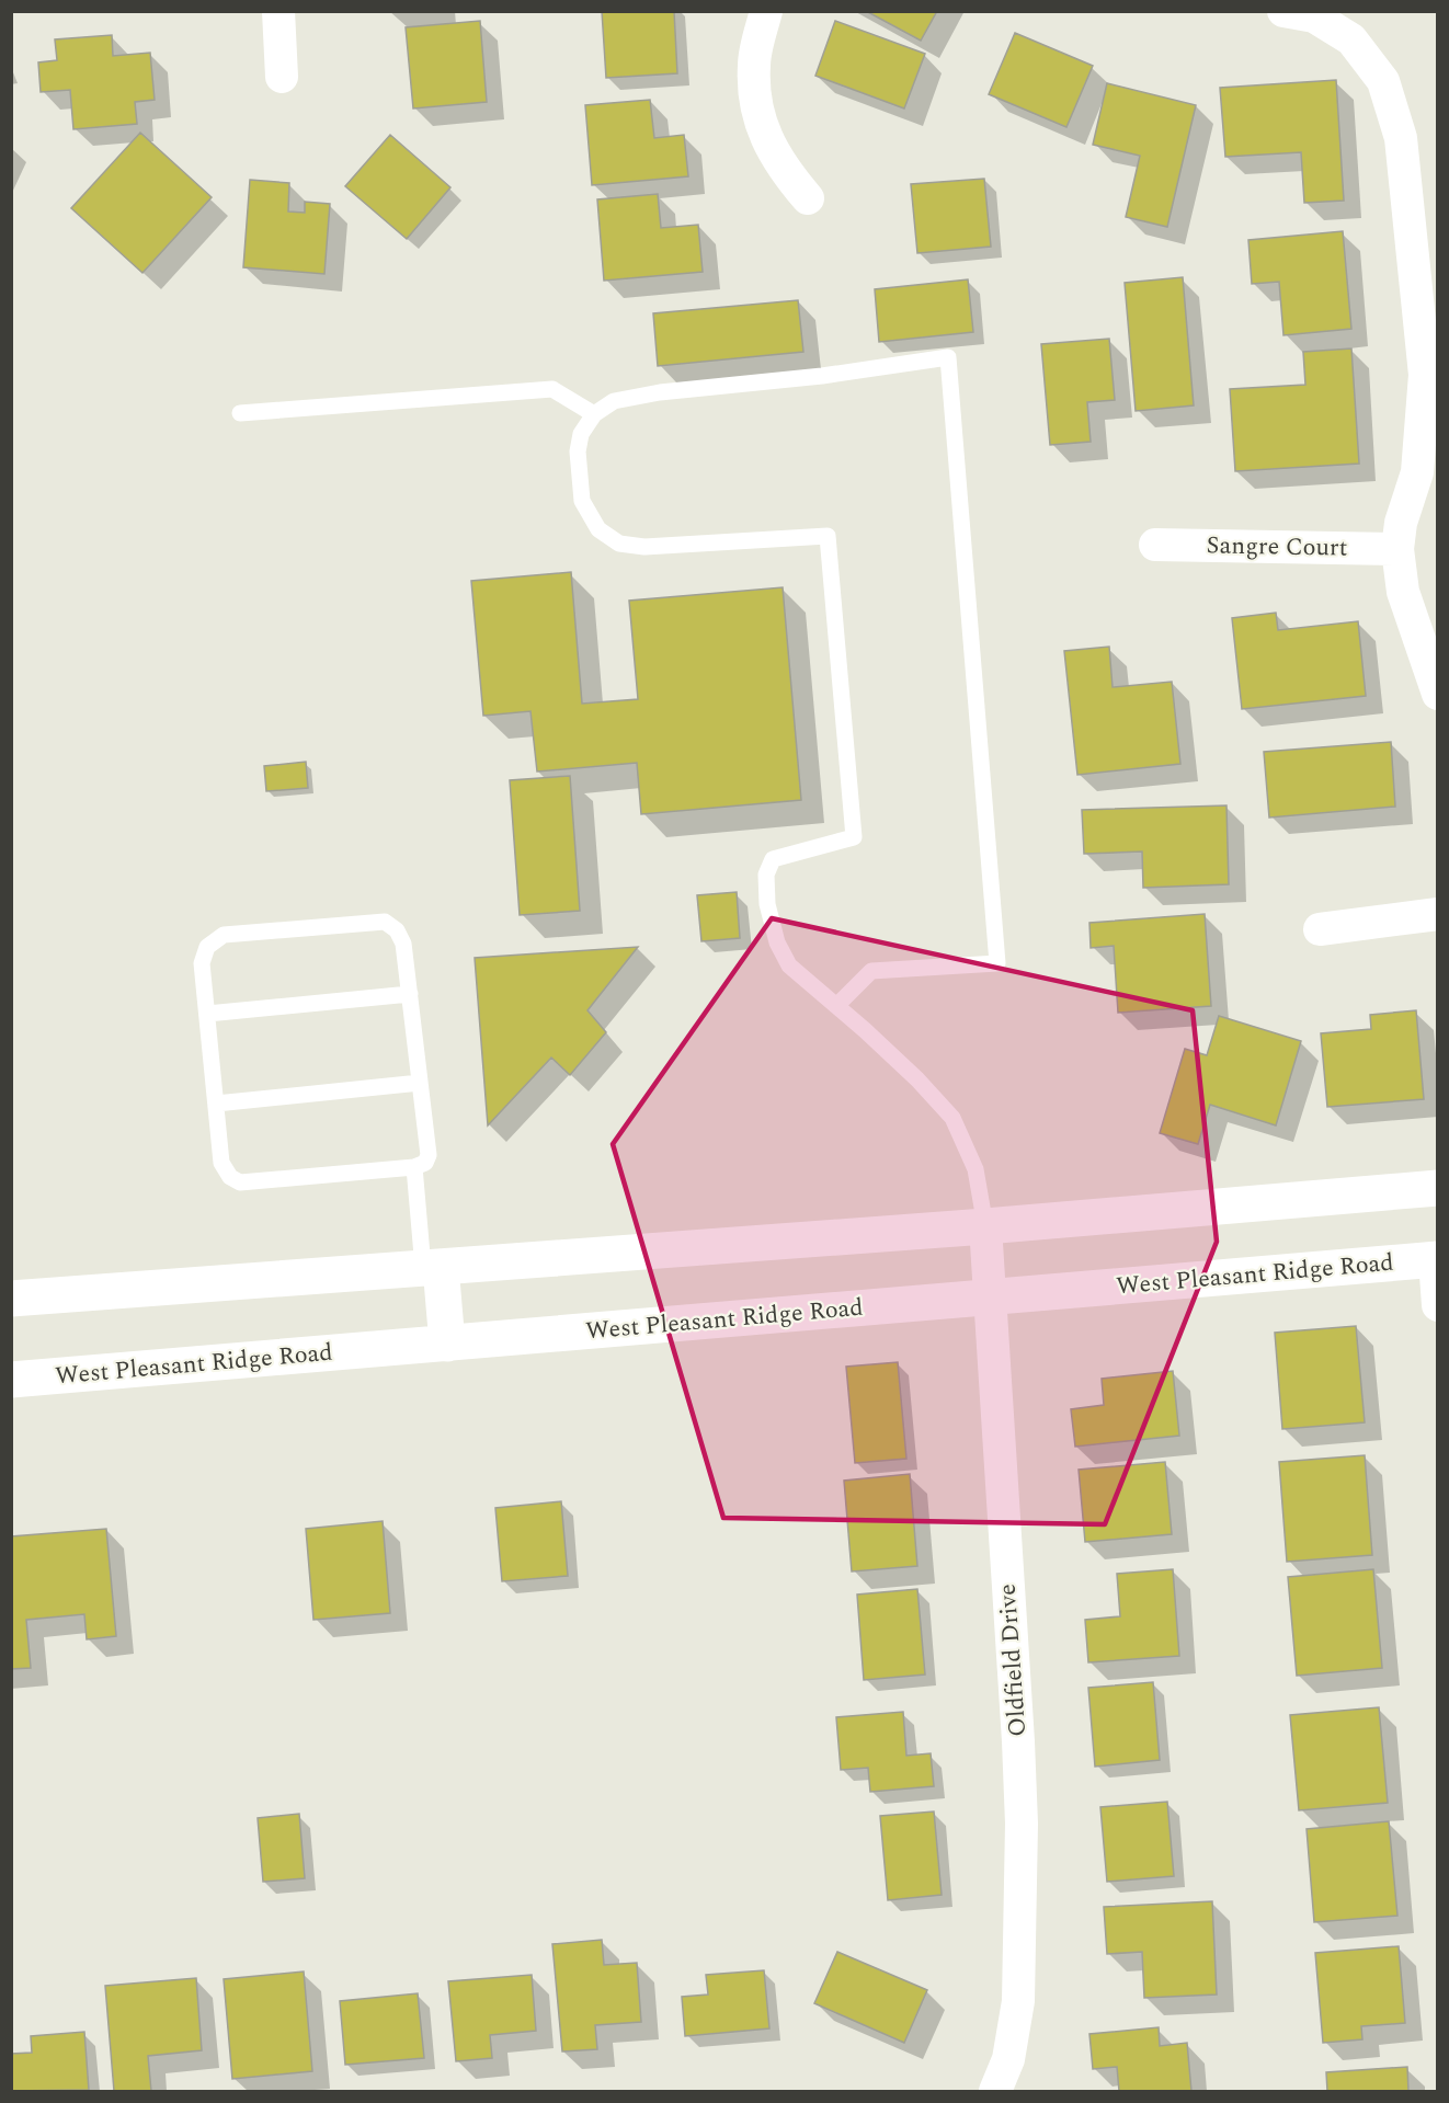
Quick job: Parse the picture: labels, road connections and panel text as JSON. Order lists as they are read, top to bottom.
{
  "streets": {
    "main road": ["West Pleasant Ridge Road"],
    "street": ["Sangre Court", "Oldfield Drive"]
  },
  "crossings": [
    ["West Pleasant Ridge Road", "Oldfield Drive"]
  ]
}
